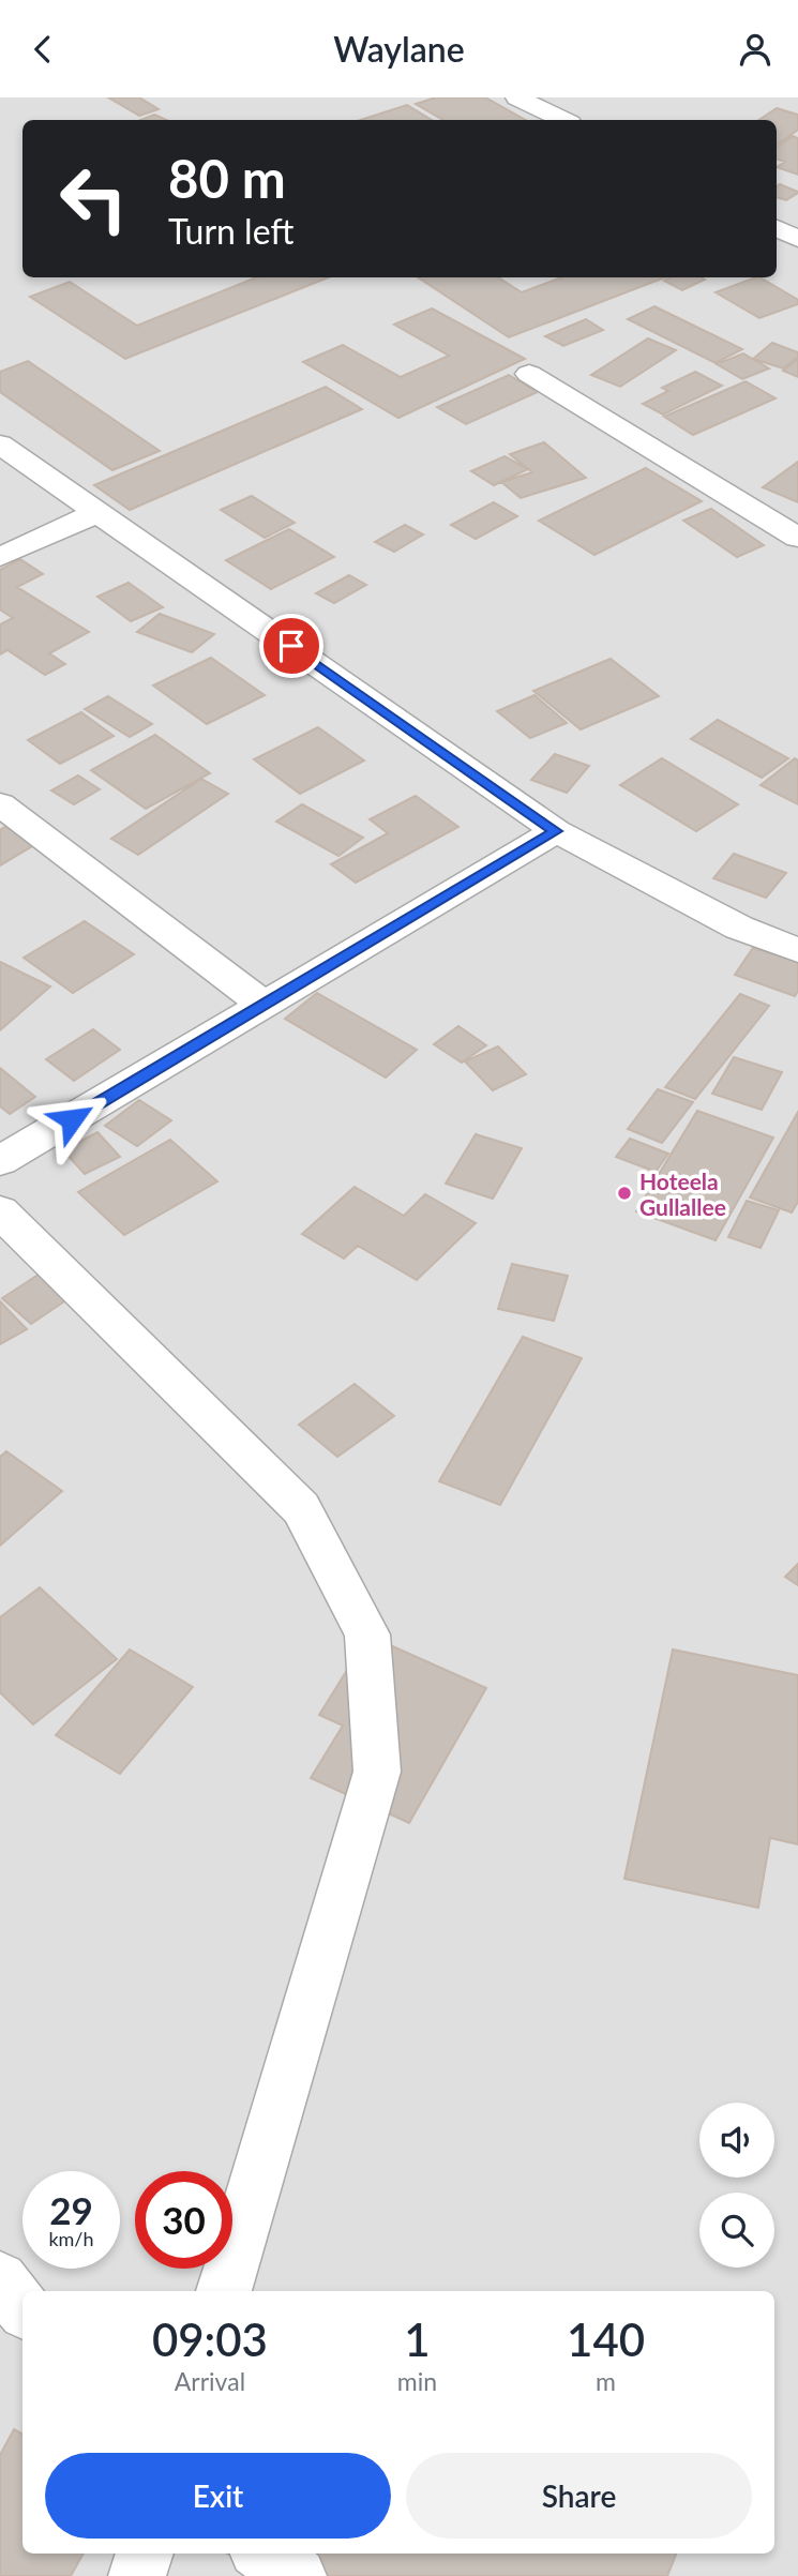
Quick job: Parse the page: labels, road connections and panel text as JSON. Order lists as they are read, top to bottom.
{
  "places": ["Hoteela Gullallee"],
  "page": {
    "header": "Waylane",
    "turn": ["80 m", "Turn left"],
    "speed": "29 km/h",
    "limit": "30",
    "eta": [
      "09:03",
      "Arrival",
      "1",
      "min",
      "140",
      "m"
    ],
    "buttons": ["Exit", "Share"]
  }
}
